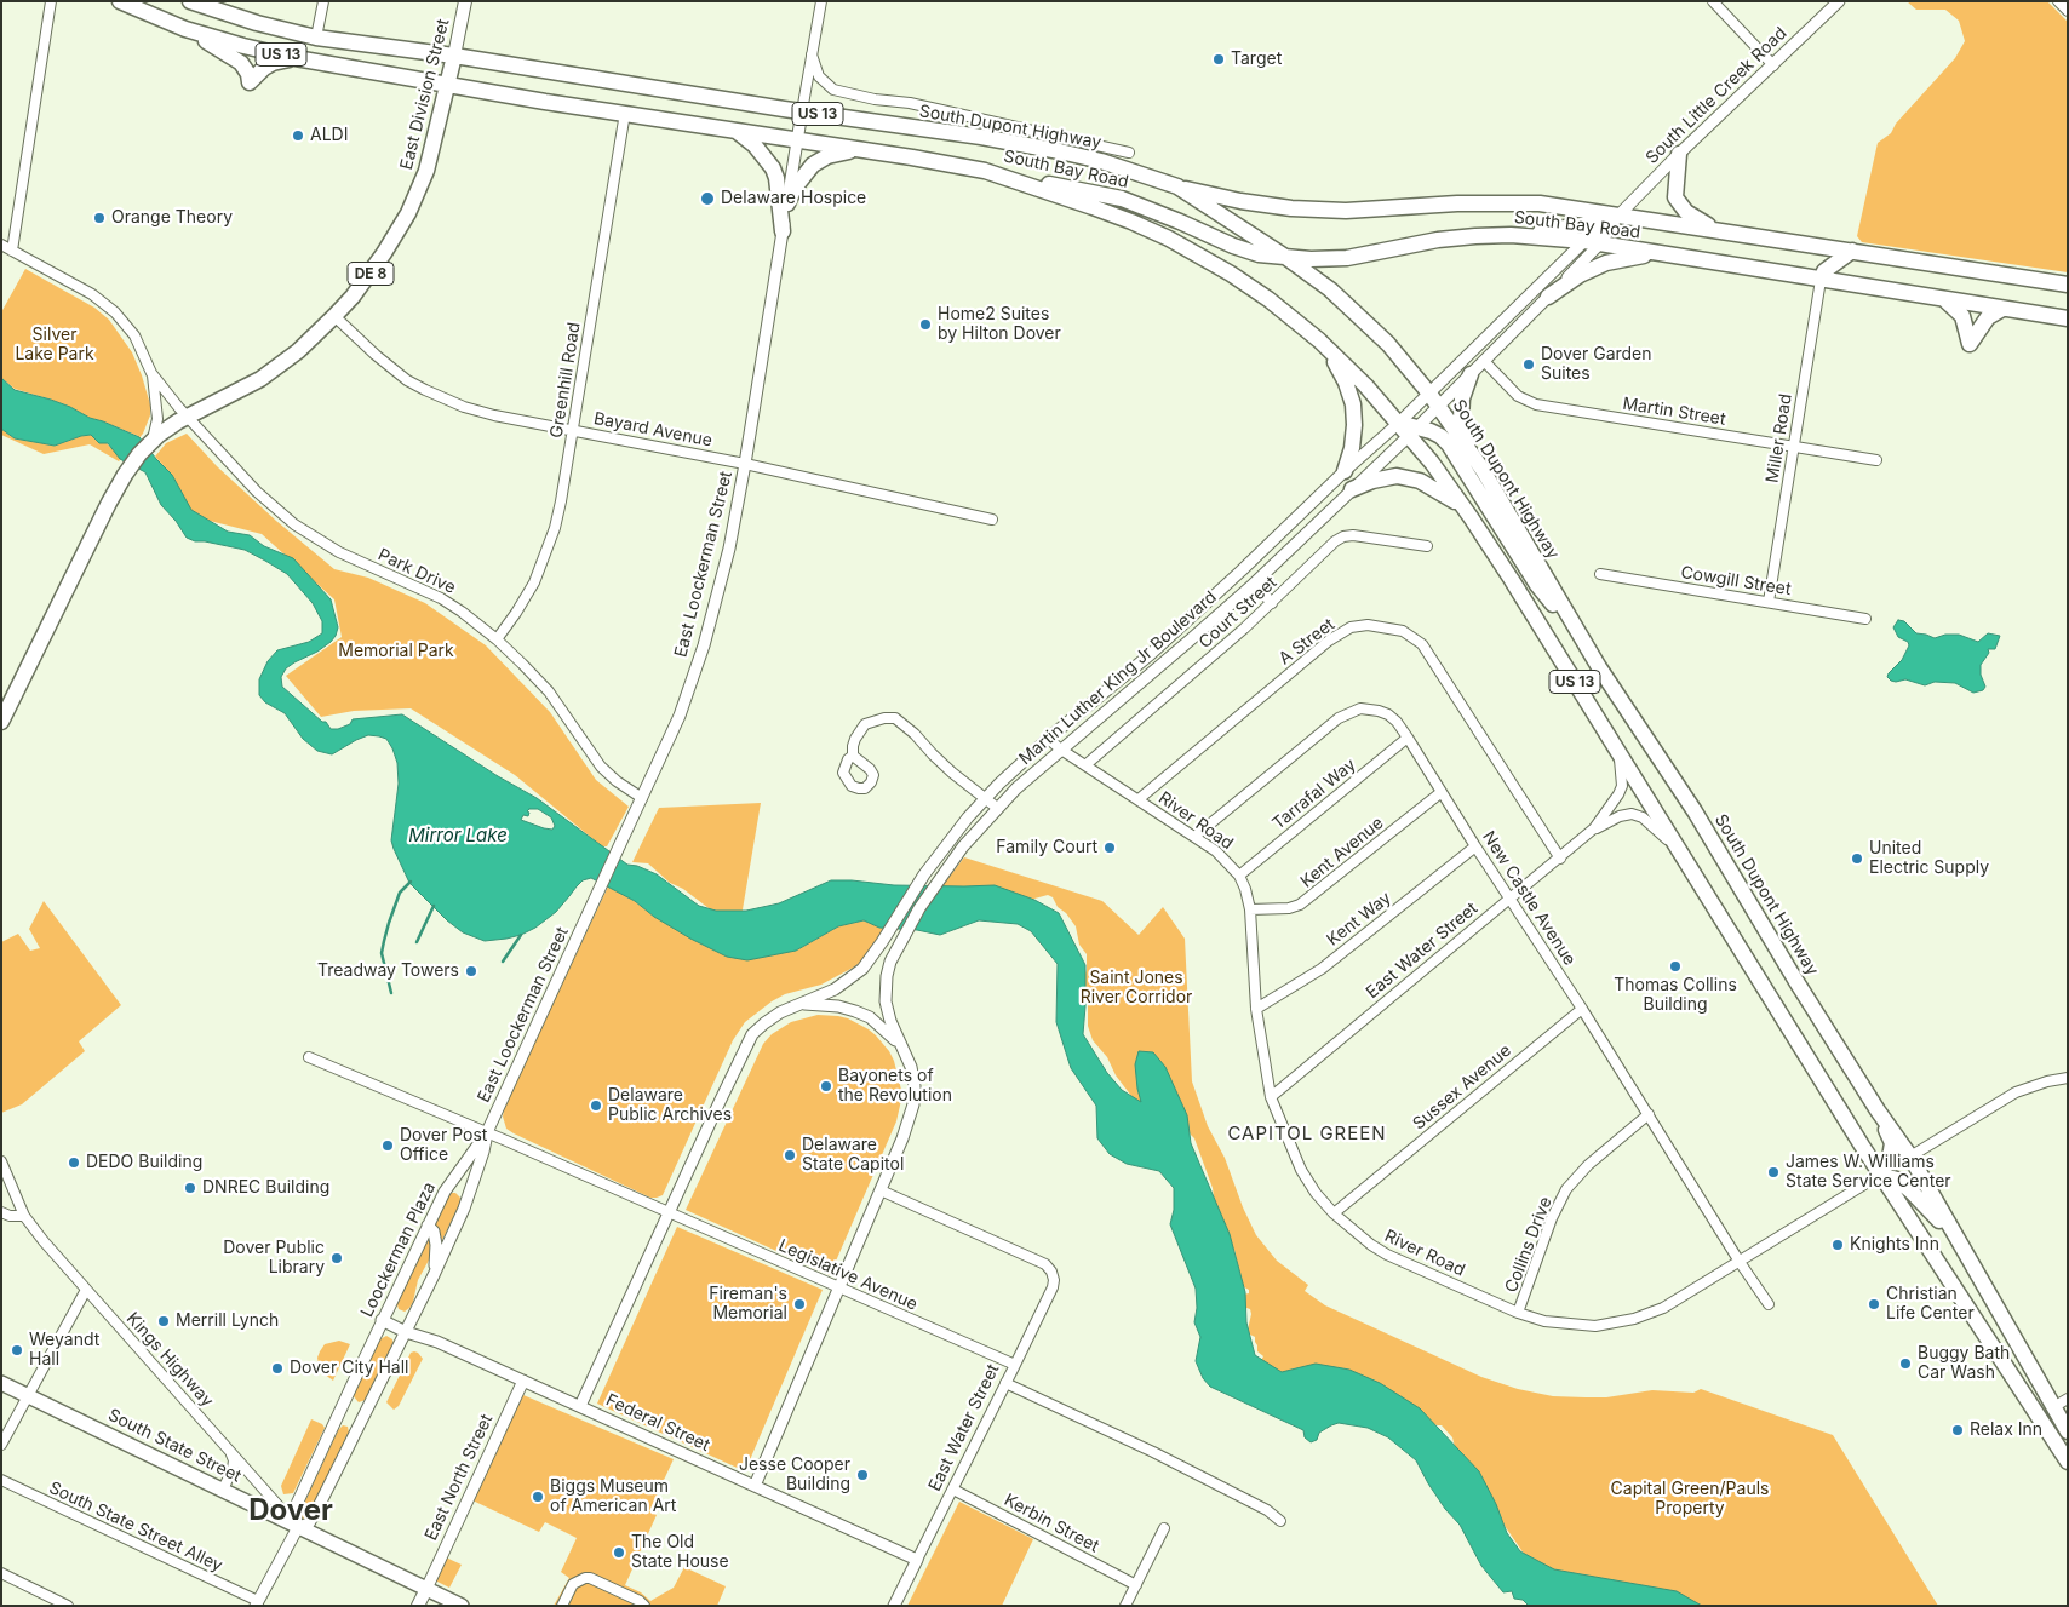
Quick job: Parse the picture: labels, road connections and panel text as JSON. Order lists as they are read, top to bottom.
{
  "streets": {
    "highway": [
      "US 13",
      "East Division Street",
      "South Dupont Highway",
      "South Bay Road",
      "DE 8"
    ],
    "main road": ["South State Street"],
    "street": [
      "South Little Creek Road",
      "Greenhill Road",
      "Martin Street",
      "Bayard Avenue",
      "Miller Road",
      "East Loockerman Street",
      "Park Drive",
      "Cowgill Street",
      "Court Street",
      "A Street",
      "Martin Luther King Jr Boulevard",
      "Tarrafal Way",
      "River Road",
      "Kent Avenue",
      "New Castle Avenue",
      "Kent Way",
      "East Water Street",
      "Sussex Avenue",
      "Collins Drive",
      "Loockerman Plaza",
      "Legislative Avenue",
      "Kings Highway",
      "Federal Street",
      "East North Street",
      "Kerbin Street",
      "South State Street Alley"
    ]
  },
  "crossings": [
    ["US 13", "East Division Street"],
    ["US 13", "South Dupont Highway"],
    ["US 13", "South Bay Road"],
    ["US 13", "Greenhill Road"],
    ["US 13", "East Loockerman Street"],
    ["US 13", "Martin Luther King Jr Boulevard"],
    ["US 13", "River Road"],
    ["US 13", "East Water Street"],
    ["East Division Street", "South Dupont Highway"],
    ["East Division Street", "DE 8"],
    ["East Division Street", "Bayard Avenue"],
    ["East Division Street", "Park Drive"],
    ["South Little Creek Road", "South Dupont Highway"],
    ["South Little Creek Road", "South Bay Road"],
    ["South Little Creek Road", "Martin Street"],
    ["South Dupont Highway", "South Bay Road"],
    ["South Dupont Highway", "East Loockerman Street"],
    ["South Bay Road", "Miller Road"],
    ["DE 8", "Park Drive"],
    ["Greenhill Road", "Bayard Avenue"],
    ["Greenhill Road", "Park Drive"],
    ["Martin Street", "Miller Road"],
    ["Bayard Avenue", "East Loockerman Street"],
    ["Miller Road", "Cowgill Street"],
    ["East Loockerman Street", "Park Drive"],
    ["East Loockerman Street", "Loockerman Plaza"],
    ["East Loockerman Street", "Legislative Avenue"],
    ["Court Street", "River Road"],
    ["A Street", "River Road"],
    ["A Street", "East Water Street"],
    ["Martin Luther King Jr Boulevard", "River Road"],
    ["Martin Luther King Jr Boulevard", "East Water Street"],
    ["Martin Luther King Jr Boulevard", "Legislative Avenue"],
    ["Martin Luther King Jr Boulevard", "Federal Street"],
    ["Tarrafal Way", "River Road"],
    ["Tarrafal Way", "New Castle Avenue"],
    ["River Road", "Kent Avenue"],
    ["River Road", "New Castle Avenue"],
    ["River Road", "Kent Way"],
    ["River Road", "East Water Street"],
    ["River Road", "Sussex Avenue"],
    ["River Road", "Collins Drive"],
    ["Kent Avenue", "New Castle Avenue"],
    ["New Castle Avenue", "Kent Way"],
    ["New Castle Avenue", "East Water Street"],
    ["New Castle Avenue", "Sussex Avenue"],
    ["New Castle Avenue", "Collins Drive"],
    ["East Water Street", "Legislative Avenue"],
    ["East Water Street", "Federal Street"],
    ["East Water Street", "Kerbin Street"],
    ["Loockerman Plaza", "Legislative Avenue"],
    ["Loockerman Plaza", "Kings Highway"],
    ["Loockerman Plaza", "Federal Street"],
    ["Loockerman Plaza", "South State Street"],
    ["Kings Highway", "South State Street"],
    ["Federal Street", "East North Street"],
    ["South State Street", "East North Street"]
  ],
  "districts": ["CAPITOL GREEN", "Dover"],
  "water": ["Mirror Lake"],
  "parks": [
    "Silver Lake Park",
    "Memorial Park",
    "Saint Jones River Corridor",
    "Capital Green/Pauls Property"
  ],
  "places": [
    "Target",
    "ALDI",
    "Delaware Hospice",
    "Orange Theory",
    "Home2 Suites by Hilton Dover",
    "Dover Garden Suites",
    "Family Court",
    "United Electric Supply",
    "Thomas Collins Building",
    "Treadway Towers",
    "Bayonets of the Revolution",
    "Delaware Public Archives",
    "Dover Post Office",
    "Delaware State Capitol",
    "DEDO Building",
    "James W. Williams State Service Center",
    "DNREC Building",
    "Knights Inn",
    "Dover Public Library",
    "Fireman's Memorial",
    "Christian Life Center",
    "Merrill Lynch",
    "Weyandt Hall",
    "Buggy Bath Car Wash",
    "Dover City Hall",
    "Relax Inn",
    "Jesse Cooper Building",
    "Biggs Museum of American Art",
    "The Old State House"
  ]
}
